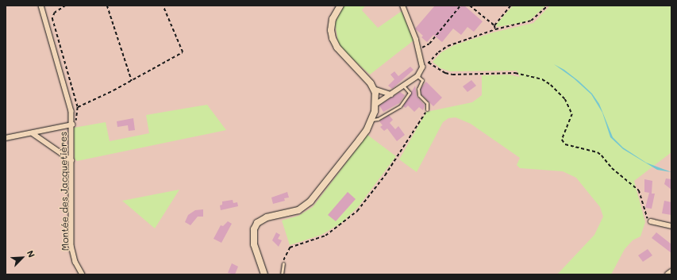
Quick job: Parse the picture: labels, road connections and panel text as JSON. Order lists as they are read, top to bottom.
{
  "streets": {
    "street": ["Montée des Jacquetières"]
  },
  "north": "top right"
}
